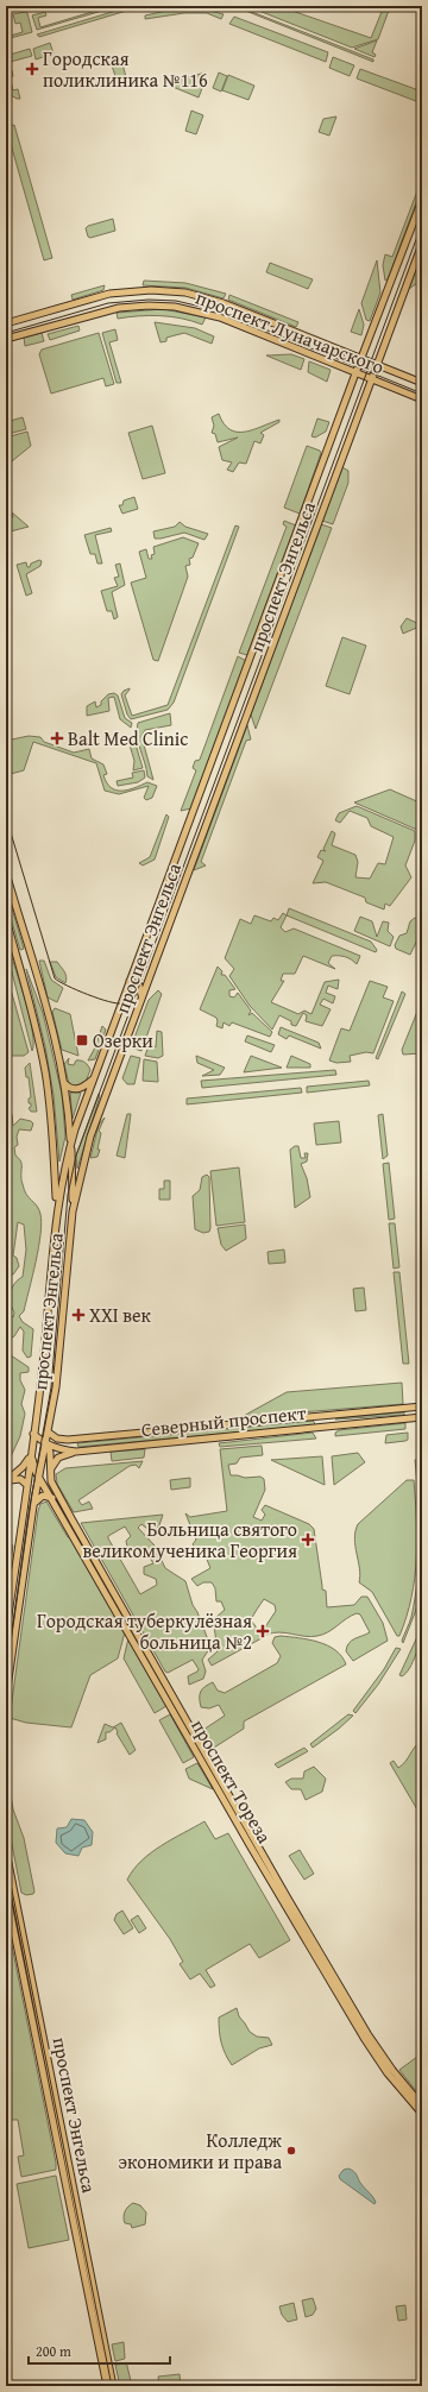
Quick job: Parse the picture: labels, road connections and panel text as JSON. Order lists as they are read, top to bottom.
{
  "streets": {
    "main road": [
      "проспект Луначарского",
      "проспект Энгельса",
      "Северный проспект",
      "проспект Тореза"
    ]
  },
  "crossings": [
    ["проспект Луначарского", "проспект Энгельса"],
    ["проспект Энгельса", "Северный проспект"],
    ["проспект Энгельса", "проспект Тореза"],
    ["Северный проспект", "проспект Тореза"]
  ],
  "places": {
    "health": [
      "Городская поликлиника №116",
      "Balt Med Clinic",
      "XXI век",
      "Больница святого великомученика Георгия",
      "Городская туберкулёзная больница №2"
    ],
    "transit": ["Озерки"],
    "other": ["Колледж экономики и права"]
  },
  "scale_bar": "200 m"
}
